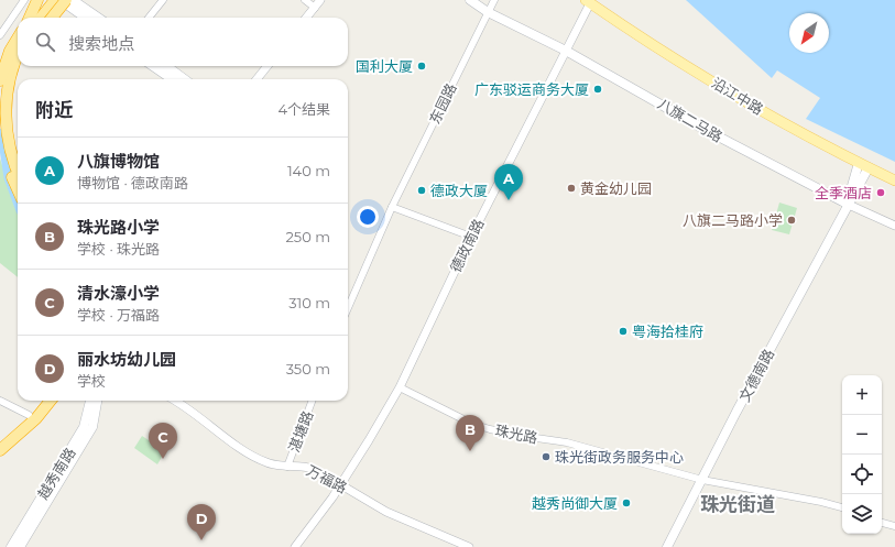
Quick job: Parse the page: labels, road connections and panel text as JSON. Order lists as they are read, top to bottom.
{
  "streets": {
    "main road": [
      "沿江中路",
      "八旗二马路",
      "文德南路",
      "越秀南路"
    ],
    "street": [
      "东园路",
      "德政南路",
      "湛塘路",
      "珠光路",
      "万福路"
    ]
  },
  "crossings": [
    ["沿江中路", "德政南路"],
    ["沿江中路", "文德南路"],
    ["东园路", "八旗二马路"],
    ["八旗二马路", "德政南路"],
    ["八旗二马路", "文德南路"],
    ["德政南路", "珠光路"],
    ["德政南路", "万福路"],
    ["文德南路", "珠光路"],
    ["湛塘路", "万福路"]
  ],
  "districts": ["珠光街道"],
  "places": [
    "国利大厦",
    "广东驳运商务大厦",
    "黄金幼儿园",
    "德政大厦",
    "全季酒店",
    "八旗二马路小学",
    "粤海拾桂府",
    "珠光街政务服务中心",
    "越秀尚御大厦"
  ],
  "north": "bottom left",
  "page": {
    "search": "搜索地点",
    "heading": ["附近", "4个结果"],
    "list": [
      {
        "mark": "A",
        "name": "八旗博物馆",
        "note": "博物馆 · 德政南路",
        "value": "140 m"
      },
      {
        "mark": "B",
        "name": "珠光路小学",
        "note": "学校 · 珠光路",
        "value": "250 m"
      },
      {
        "mark": "C",
        "name": "清水濠小学",
        "note": "学校 · 万福路",
        "value": "310 m"
      },
      {
        "mark": "D",
        "name": "丽水坊幼儿园",
        "note": "学校",
        "value": "350 m"
      }
    ],
    "pins": [
      "A",
      "B",
      "C",
      "D"
    ],
    "map_buttons": ["+", "−"]
  }
}
